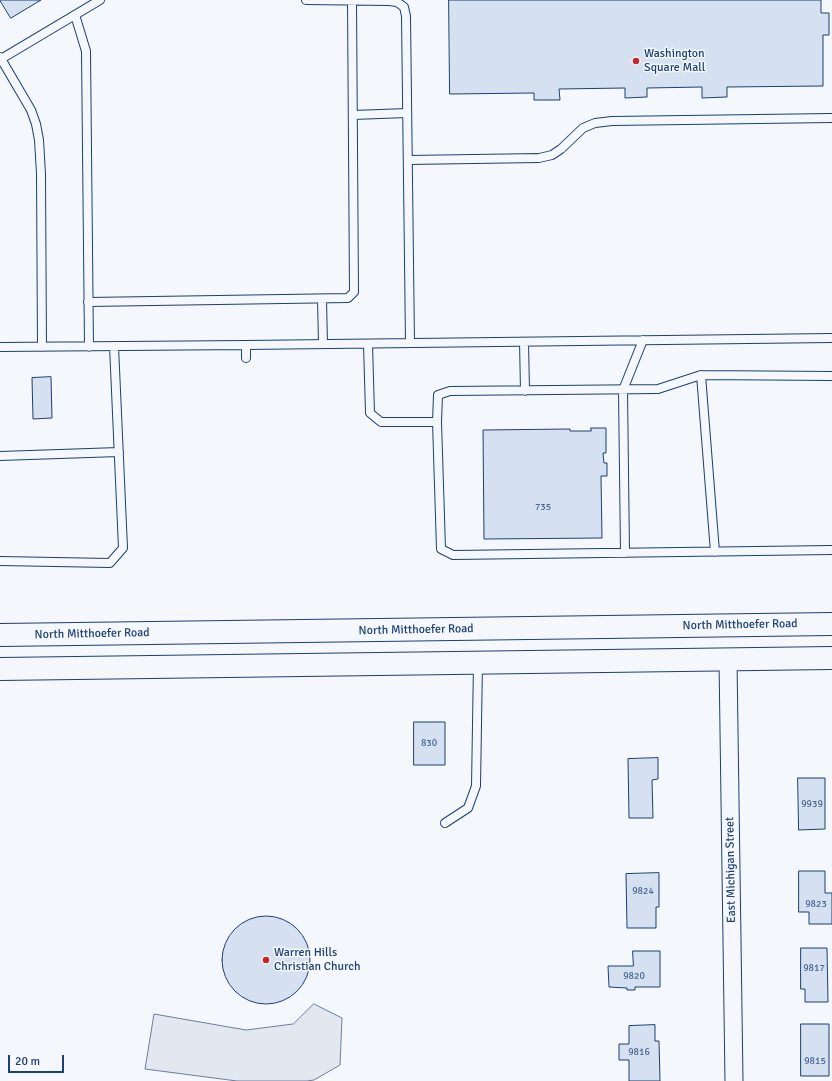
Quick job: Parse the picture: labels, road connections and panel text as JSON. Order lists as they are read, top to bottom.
{
  "streets": {
    "main road": ["North Mitthoefer Road"],
    "street": ["East Michigan Street"]
  },
  "places": ["Washington Square Mall", "Warren Hills Christian Church"],
  "house_numbers": [
    "735",
    "830",
    "9939",
    "9824",
    "9823",
    "9817",
    "9820",
    "9816",
    "9815"
  ],
  "scale_bar": "20 m"
}
